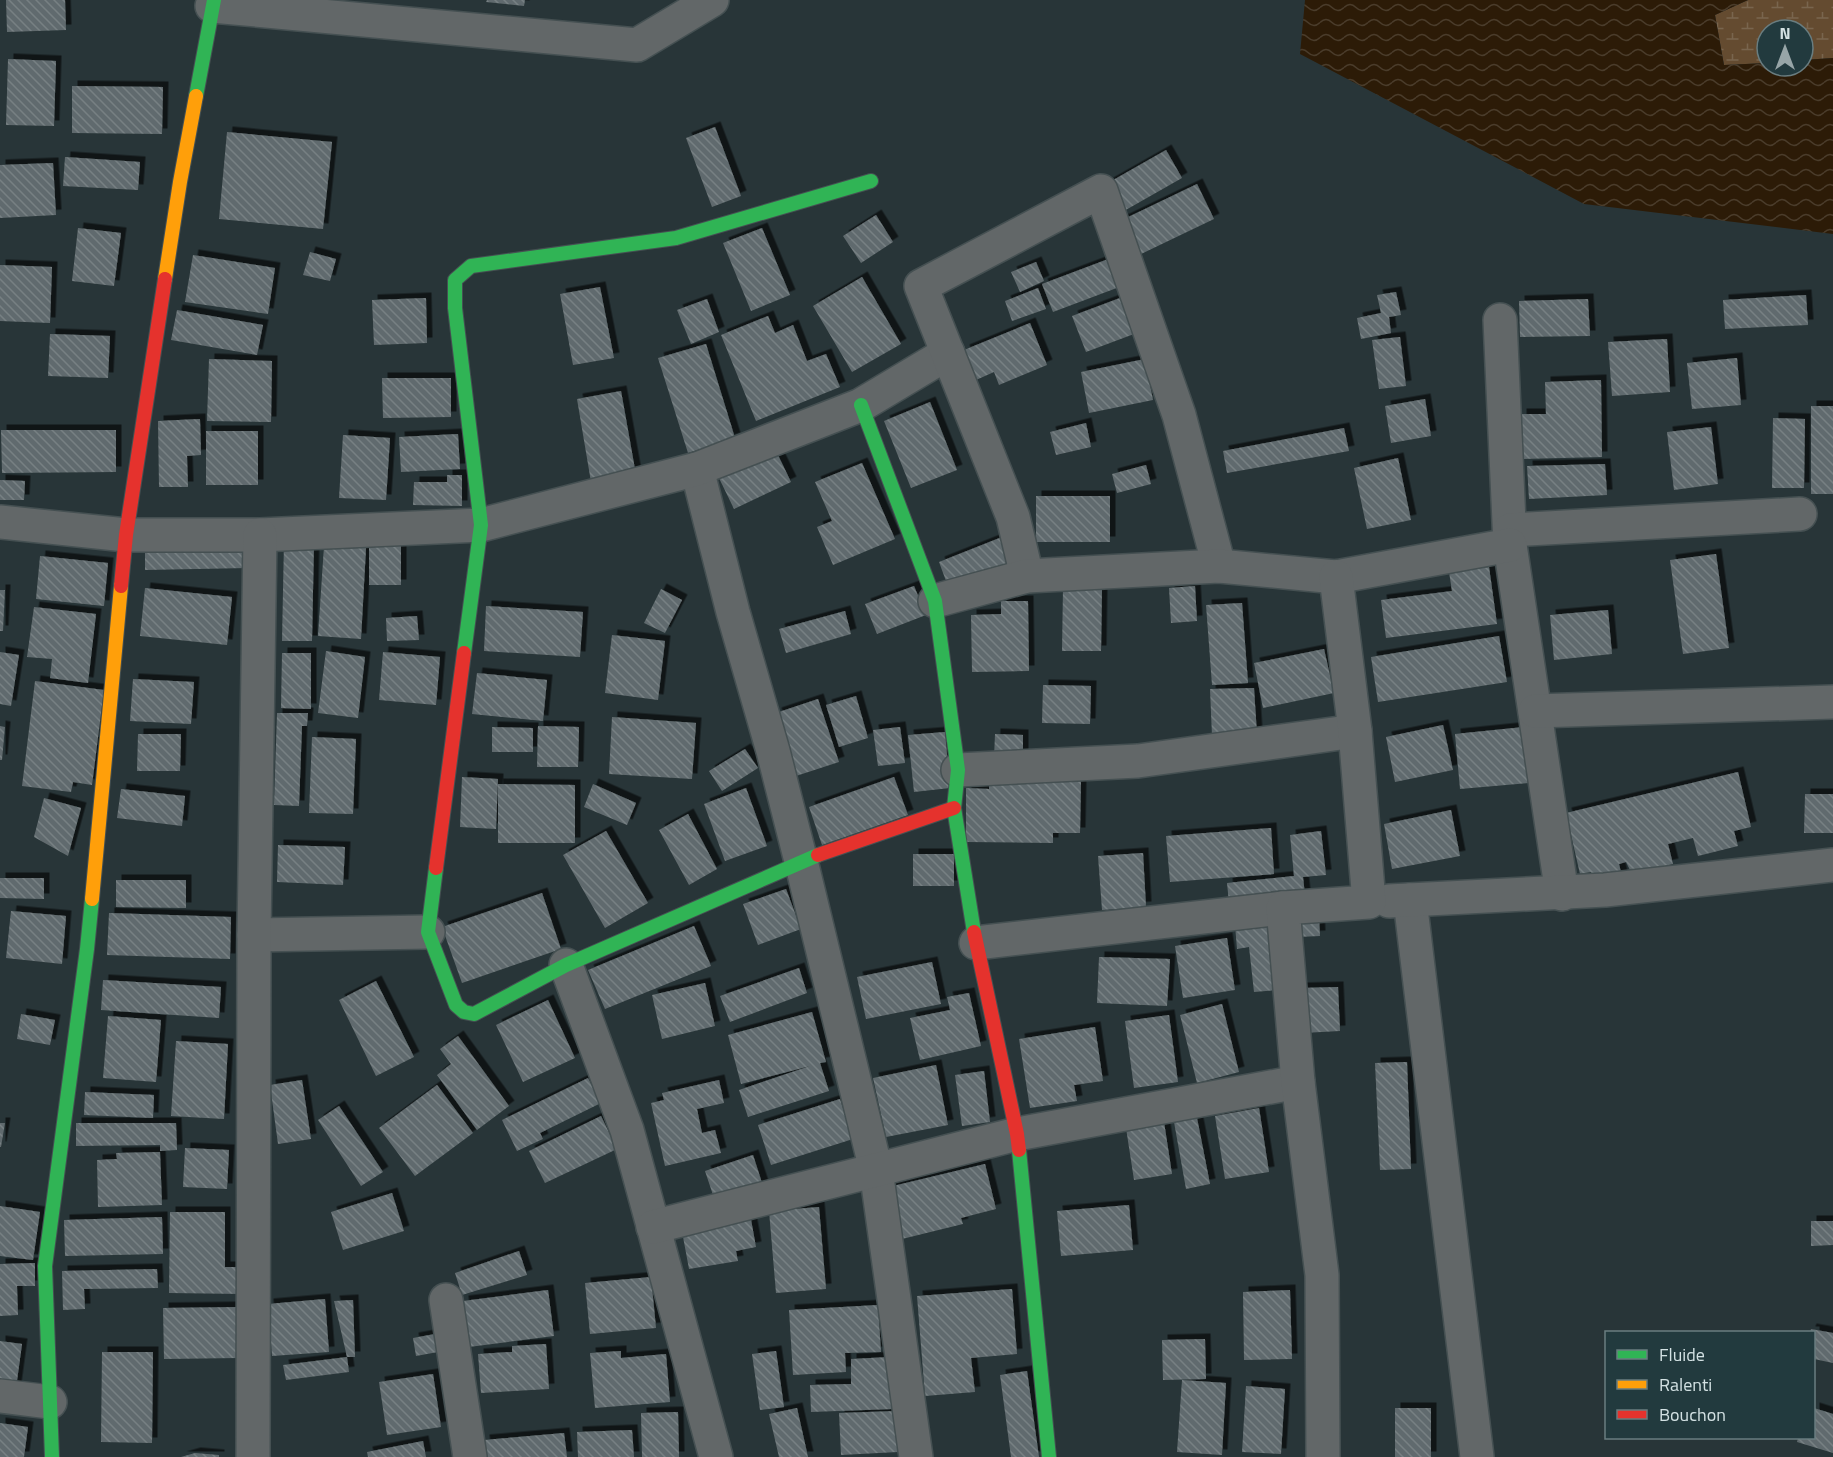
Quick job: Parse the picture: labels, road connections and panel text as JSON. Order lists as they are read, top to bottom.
{
  "legend": ["Fluide", "Ralenti", "Bouchon"],
  "north": "top"
}
